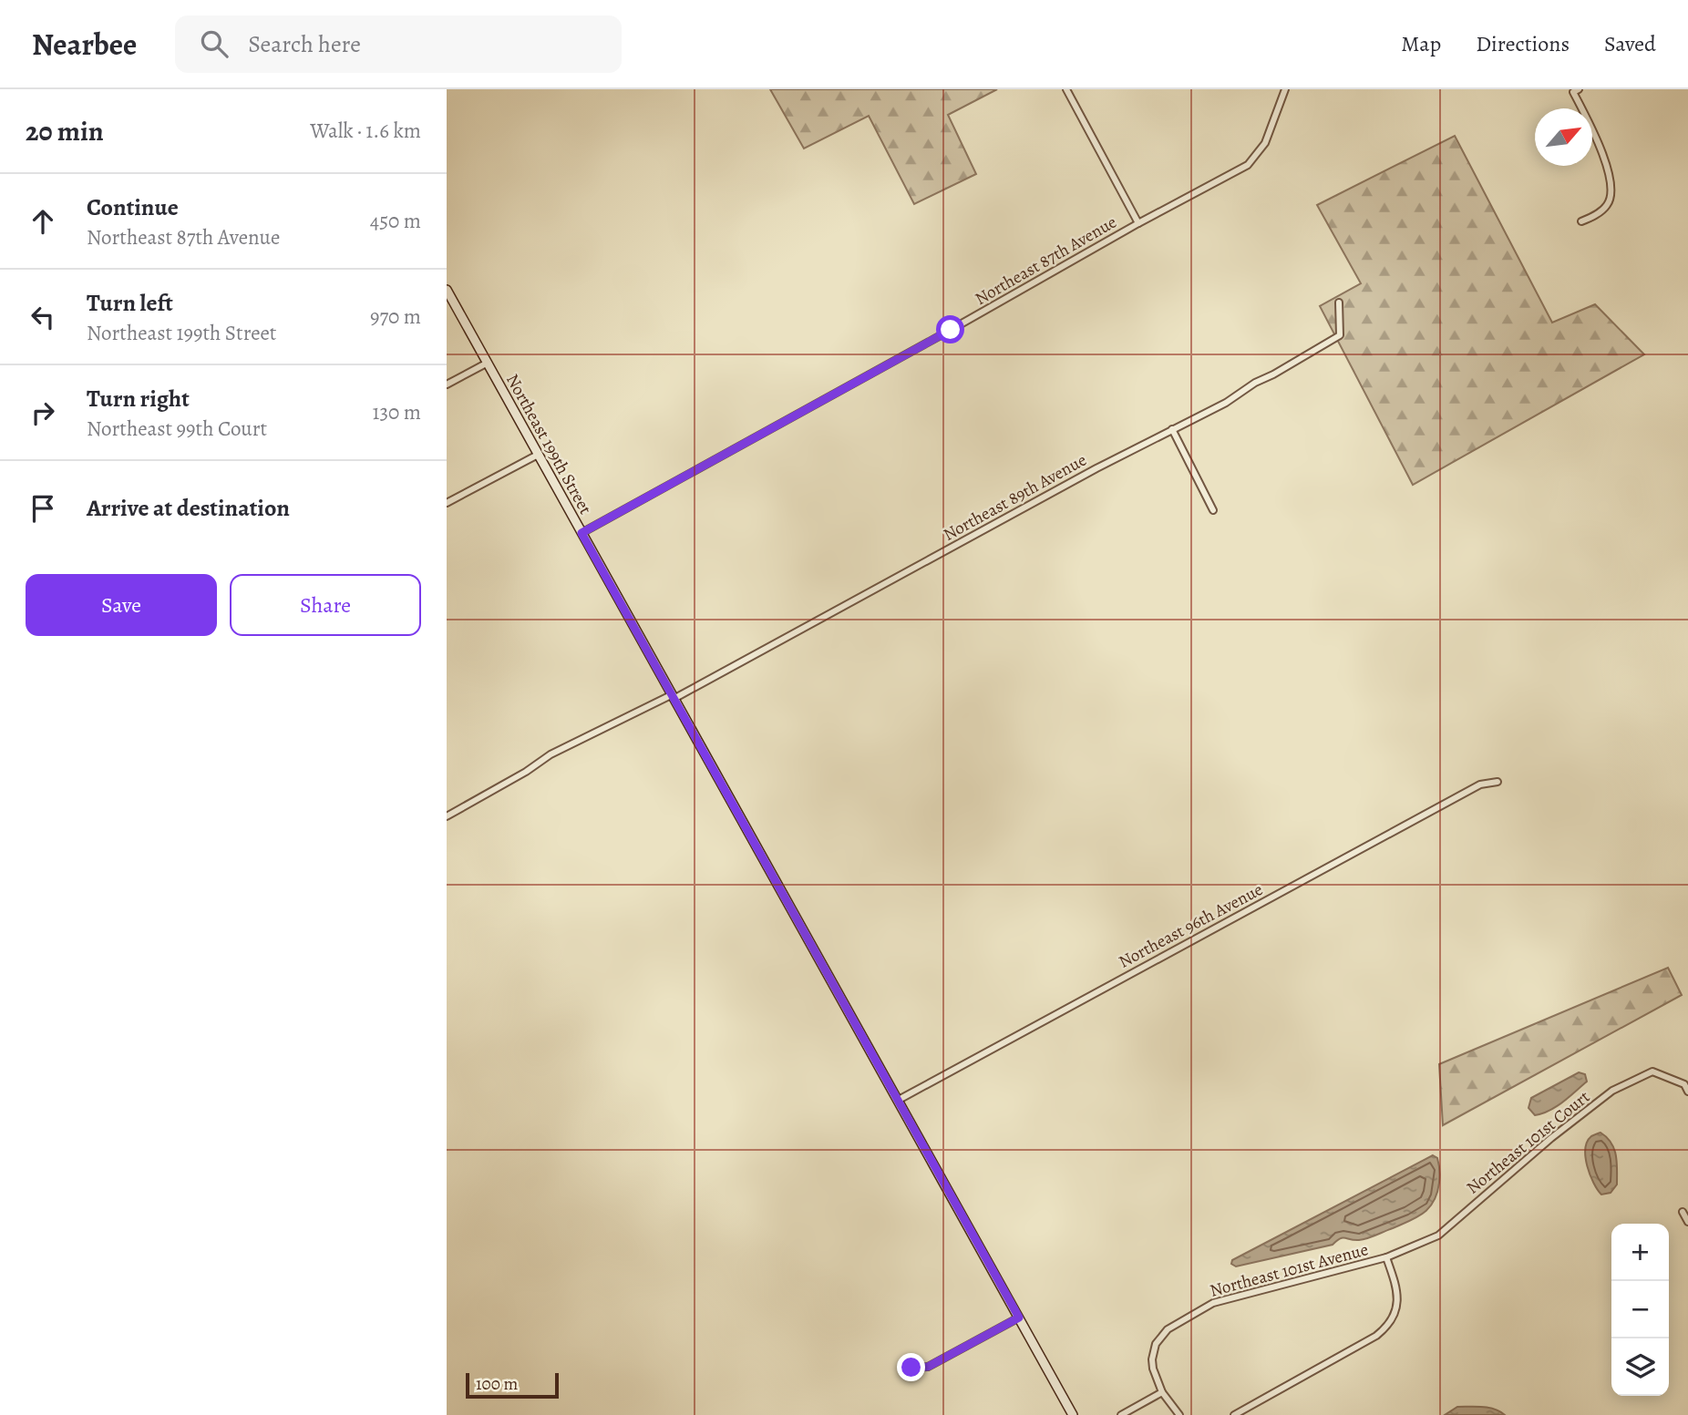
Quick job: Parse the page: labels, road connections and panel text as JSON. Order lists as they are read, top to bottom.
{
  "streets": {
    "main road": ["Northeast 199th Street"],
    "street": [
      "Northeast 87th Avenue",
      "Northeast 89th Avenue",
      "Northeast 96th Avenue",
      "Northeast 101st Court",
      "Northeast 101st Avenue"
    ]
  },
  "crossings": [
    ["Northeast 87th Avenue", "Northeast 199th Street"],
    ["Northeast 199th Street", "Northeast 89th Avenue"],
    ["Northeast 199th Street", "Northeast 96th Avenue"],
    ["Northeast 101st Court", "Northeast 101st Avenue"]
  ],
  "scale_bar": "100 m",
  "north": "top right",
  "page": {
    "header": "Nearbee",
    "search": "Search here",
    "nav": ["Map", "Directions", "Saved"],
    "heading": ["20 min", "Walk · 1.6 km"],
    "list": [
      ["Continue", "Northeast 87th Avenue", "450 m"],
      ["Turn left", "Northeast 199th Street", "970 m"],
      ["Turn right", "Northeast 99th Court", "130 m"],
      "Arrive at destination"
    ],
    "buttons": ["Save", "Share"],
    "map_buttons": ["+", "−"],
    "scale": "100 m"
  }
}
